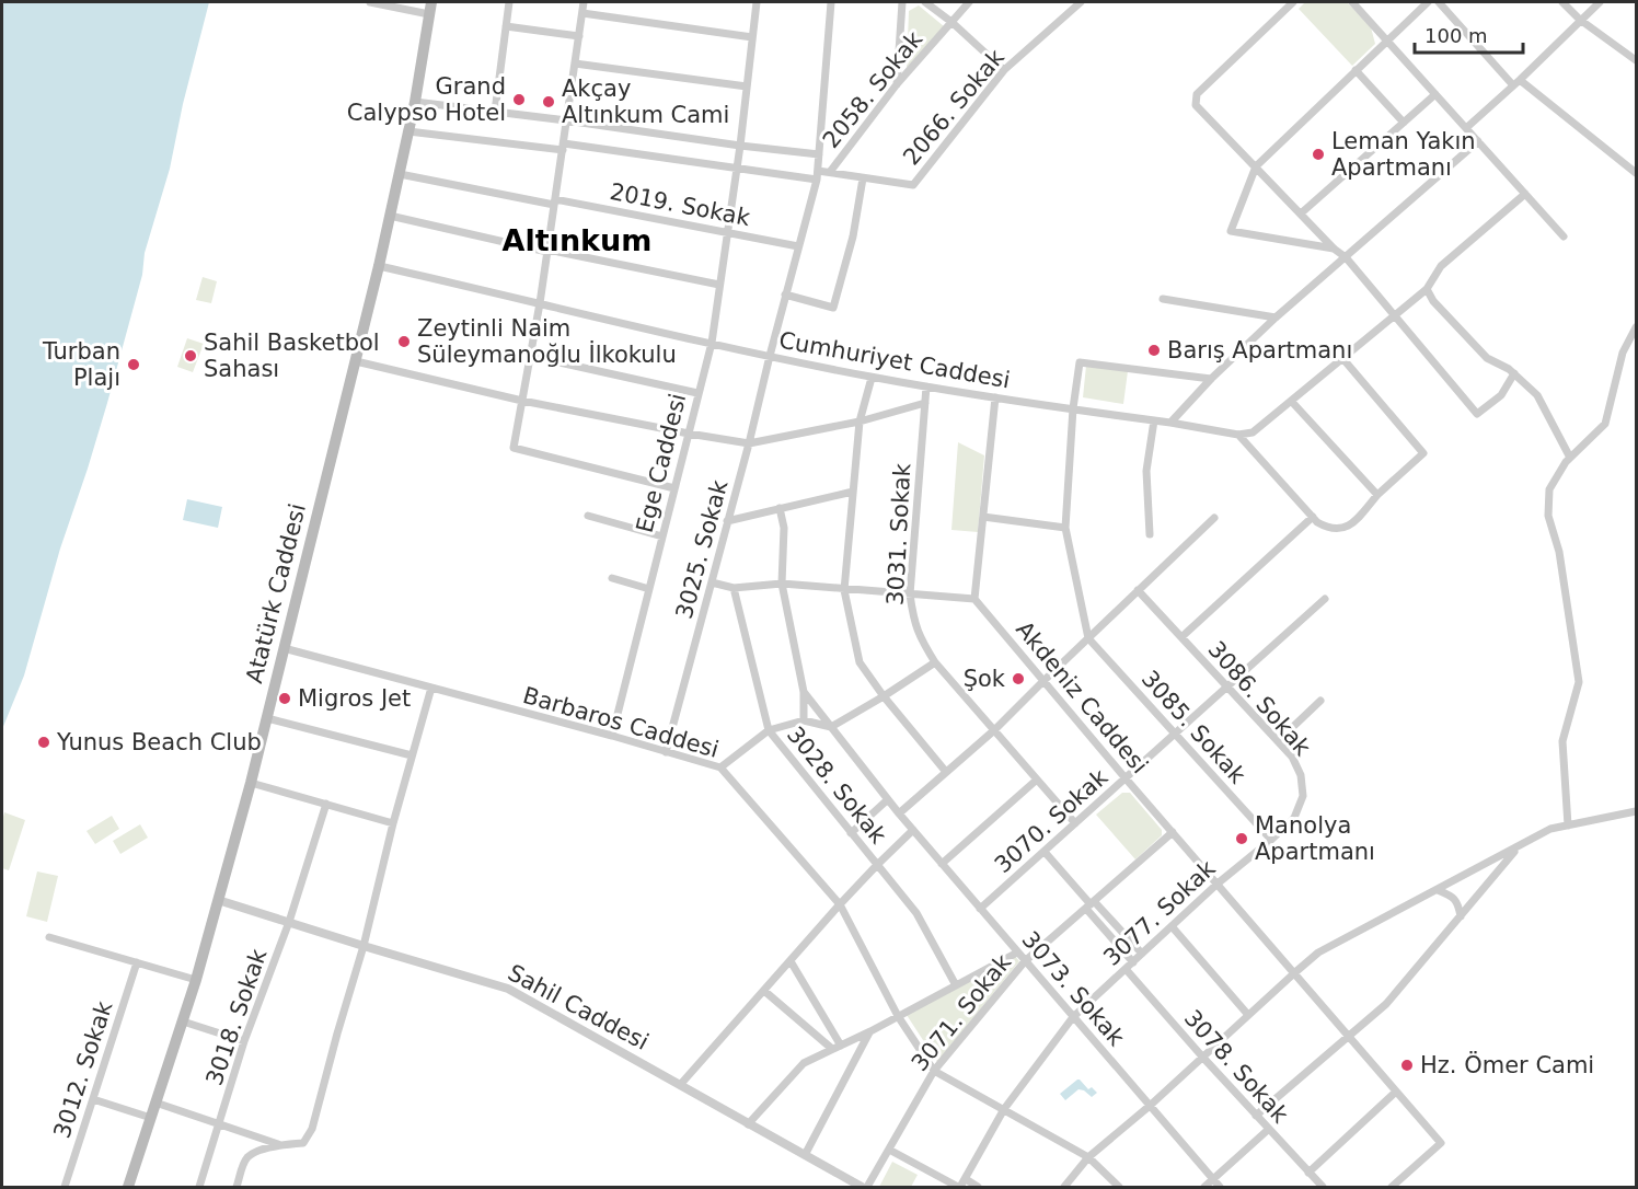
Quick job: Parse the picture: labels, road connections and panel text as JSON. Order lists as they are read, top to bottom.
{
  "streets": {
    "main road": ["Atatürk Caddesi"],
    "street": [
      "2058. Sokak",
      "2066. Sokak",
      "2019. Sokak",
      "Cumhuriyet Caddesi",
      "Ege Caddesi",
      "3031. Sokak",
      "3025. Sokak",
      "Akdeniz Caddesi",
      "3086. Sokak",
      "Barbaros Caddesi",
      "3085. Sokak",
      "3028. Sokak",
      "3070. Sokak",
      "3077. Sokak",
      "3073. Sokak",
      "Sahil Caddesi",
      "3071. Sokak",
      "3018. Sokak",
      "3078. Sokak",
      "3012. Sokak"
    ]
  },
  "crossings": [
    ["2019. Sokak", "Ege Caddesi"],
    ["2019. Sokak", "3025. Sokak"],
    ["2019. Sokak", "Atatürk Caddesi"],
    ["Cumhuriyet Caddesi", "Ege Caddesi"],
    ["Cumhuriyet Caddesi", "3031. Sokak"],
    ["Cumhuriyet Caddesi", "3025. Sokak"],
    ["Cumhuriyet Caddesi", "Atatürk Caddesi"],
    ["Ege Caddesi", "Barbaros Caddesi"],
    ["3031. Sokak", "3070. Sokak"],
    ["3025. Sokak", "Barbaros Caddesi"],
    ["Atatürk Caddesi", "Barbaros Caddesi"],
    ["Atatürk Caddesi", "Sahil Caddesi"],
    ["Akdeniz Caddesi", "3070. Sokak"],
    ["Akdeniz Caddesi", "3077. Sokak"],
    ["Akdeniz Caddesi", "3071. Sokak"],
    ["3086. Sokak", "3085. Sokak"],
    ["3086. Sokak", "3070. Sokak"],
    ["3086. Sokak", "3077. Sokak"],
    ["Barbaros Caddesi", "3077. Sokak"],
    ["Barbaros Caddesi", "3071. Sokak"],
    ["3085. Sokak", "3070. Sokak"],
    ["3085. Sokak", "3077. Sokak"],
    ["3070. Sokak", "3073. Sokak"],
    ["3077. Sokak", "3073. Sokak"],
    ["3077. Sokak", "3078. Sokak"],
    ["3073. Sokak", "3071. Sokak"],
    ["Sahil Caddesi", "3018. Sokak"]
  ],
  "districts": ["Altınkum"],
  "places": [
    "Grand Calypso Hotel",
    "Akçay Altınkum Cami",
    "Leman Yakın Apartmanı",
    "Zeytinli Naim Süleymanoğlu İlkokulu",
    "Barış Apartmanı",
    "Sahil Basketbol Sahası",
    "Turban Plajı",
    "Şok",
    "Migros Jet",
    "Yunus Beach Club",
    "Manolya Apartmanı",
    "Hz. Ömer Cami"
  ],
  "scale_bar": "100 m"
}
